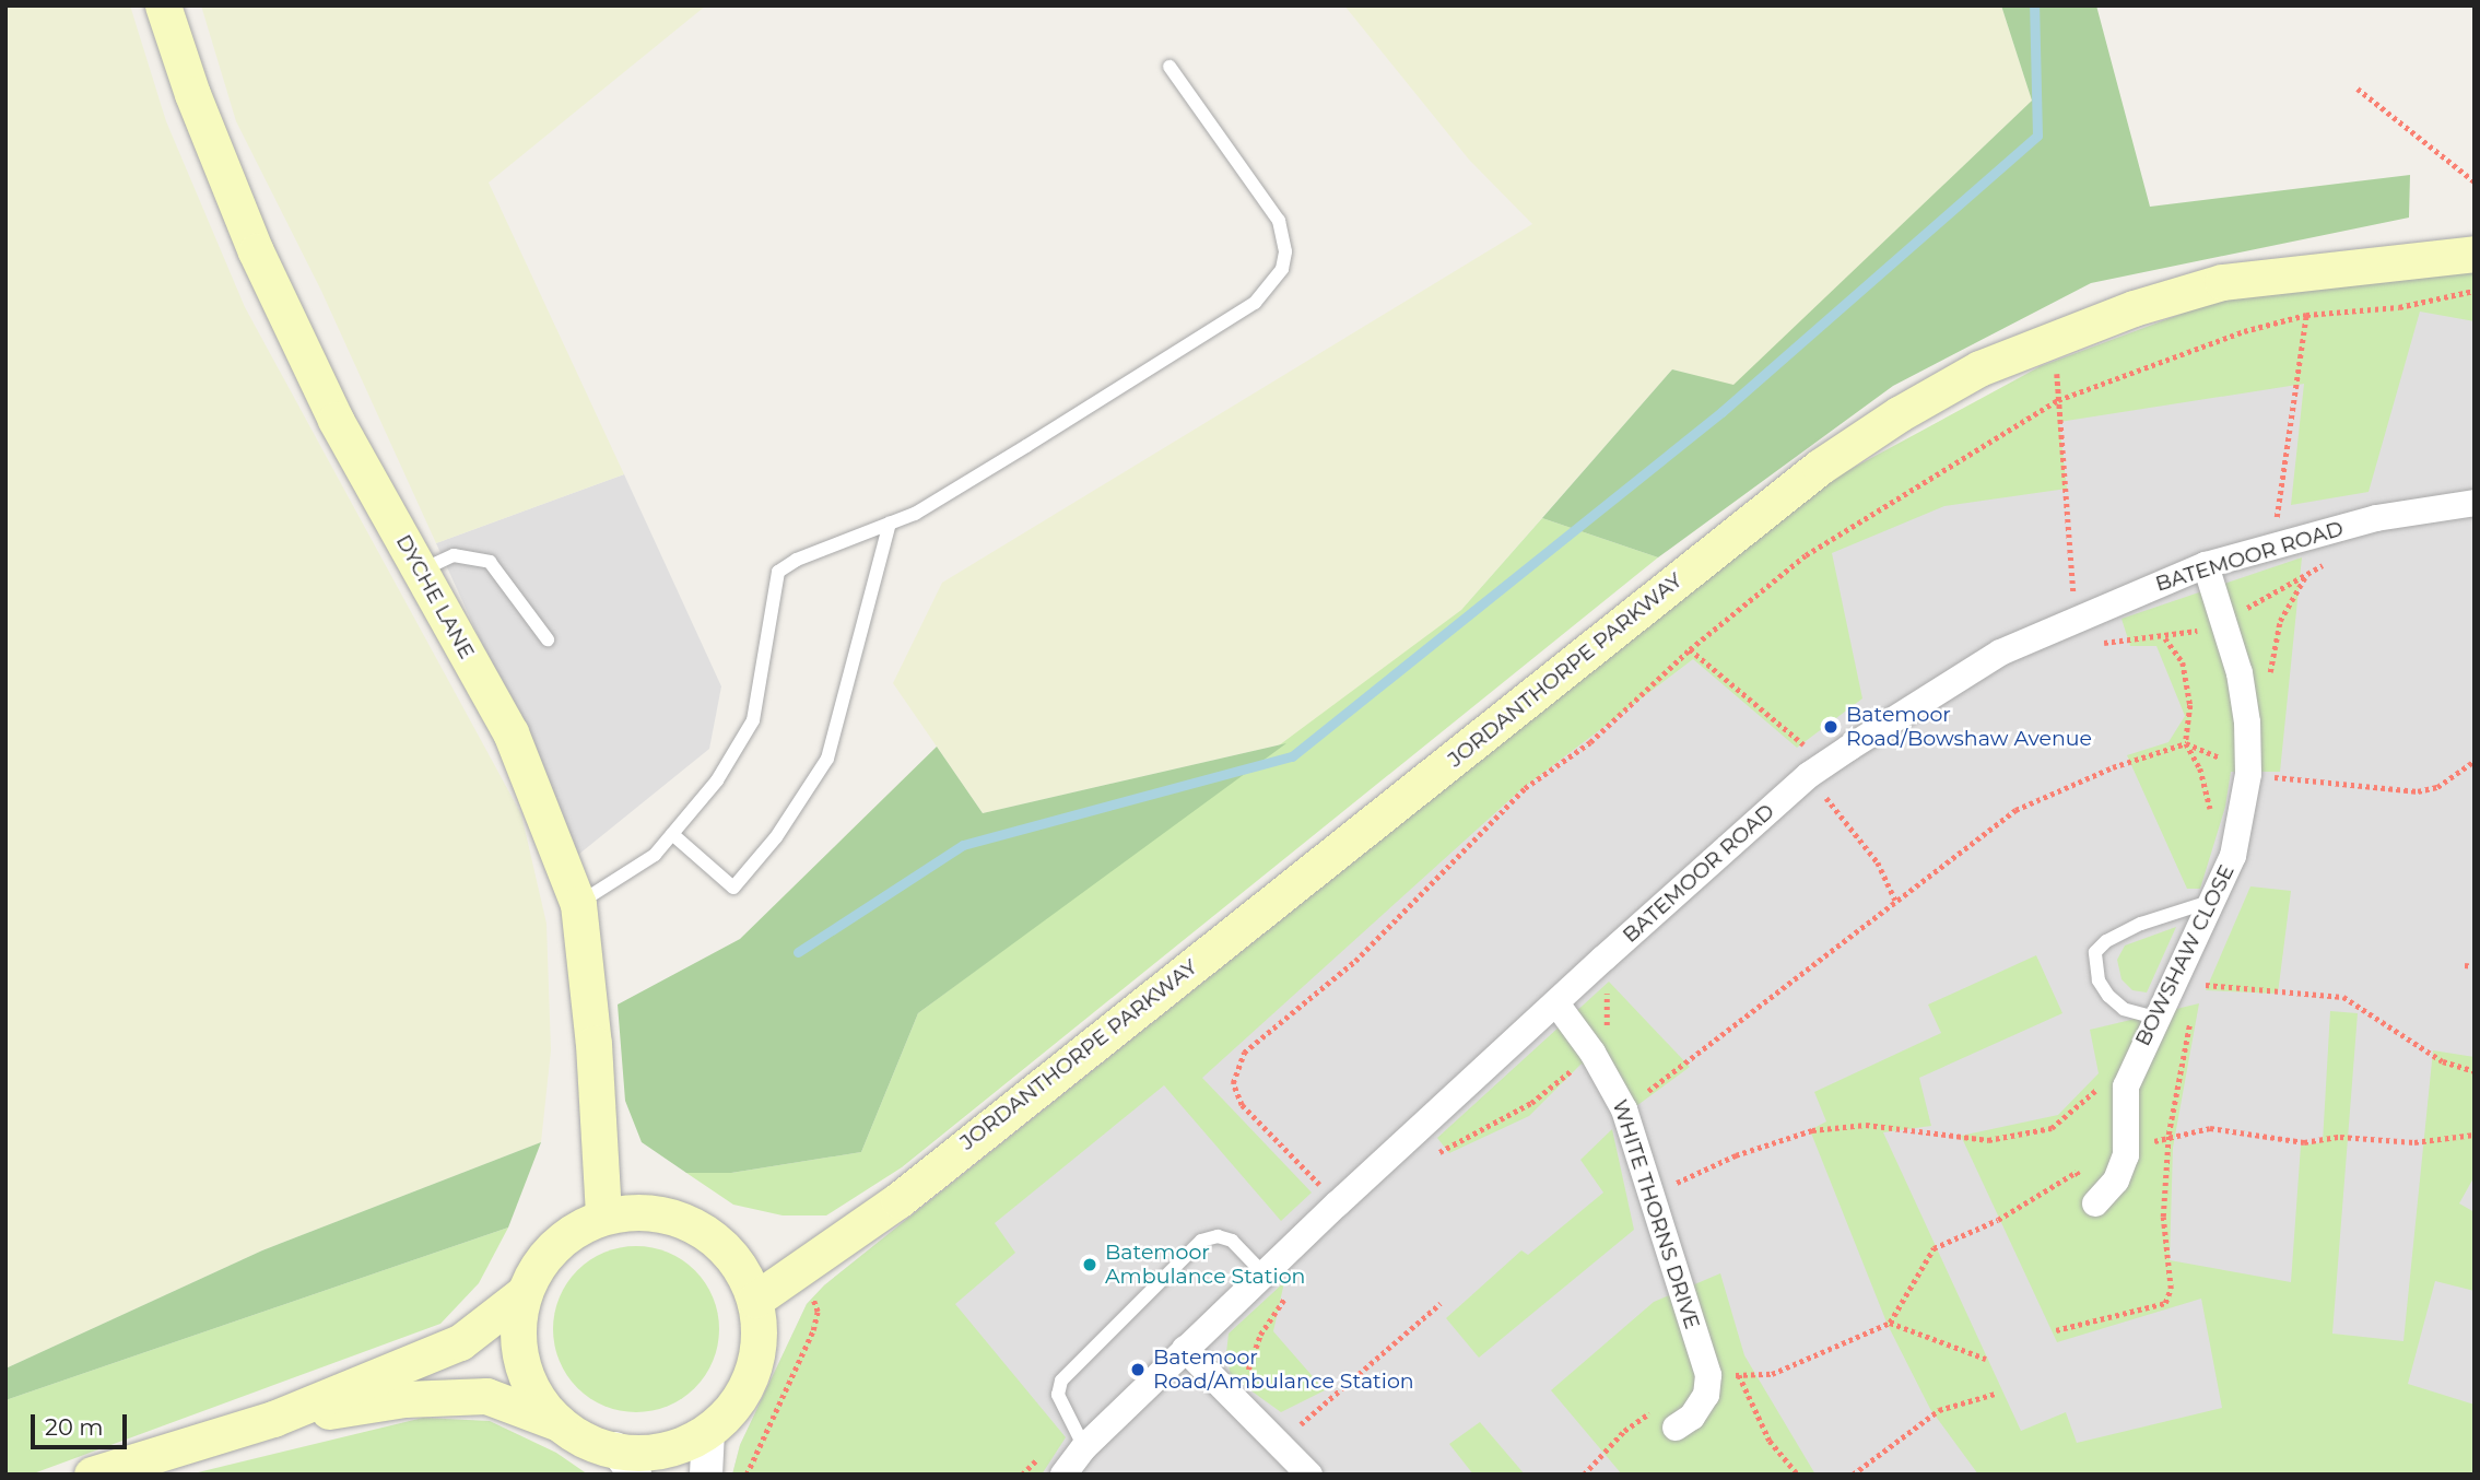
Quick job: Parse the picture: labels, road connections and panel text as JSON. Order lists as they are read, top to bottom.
{
  "streets": {
    "main road": ["DYCHE LANE", "JORDANTHORPE PARKWAY"],
    "street": ["BATEMOOR ROAD", "BOWSHAW CLOSE", "WHITE THORNS DRIVE"]
  },
  "crossings": [
    ["BATEMOOR ROAD", "BOWSHAW CLOSE"],
    ["BATEMOOR ROAD", "WHITE THORNS DRIVE"],
    ["DYCHE LANE", "JORDANTHORPE PARKWAY"]
  ],
  "places": ["Batemoor Road/Bowshaw Avenue", "Batemoor Ambulance Station", "Batemoor Road/Ambulance Station"],
  "scale_bar": "20 m"
}
